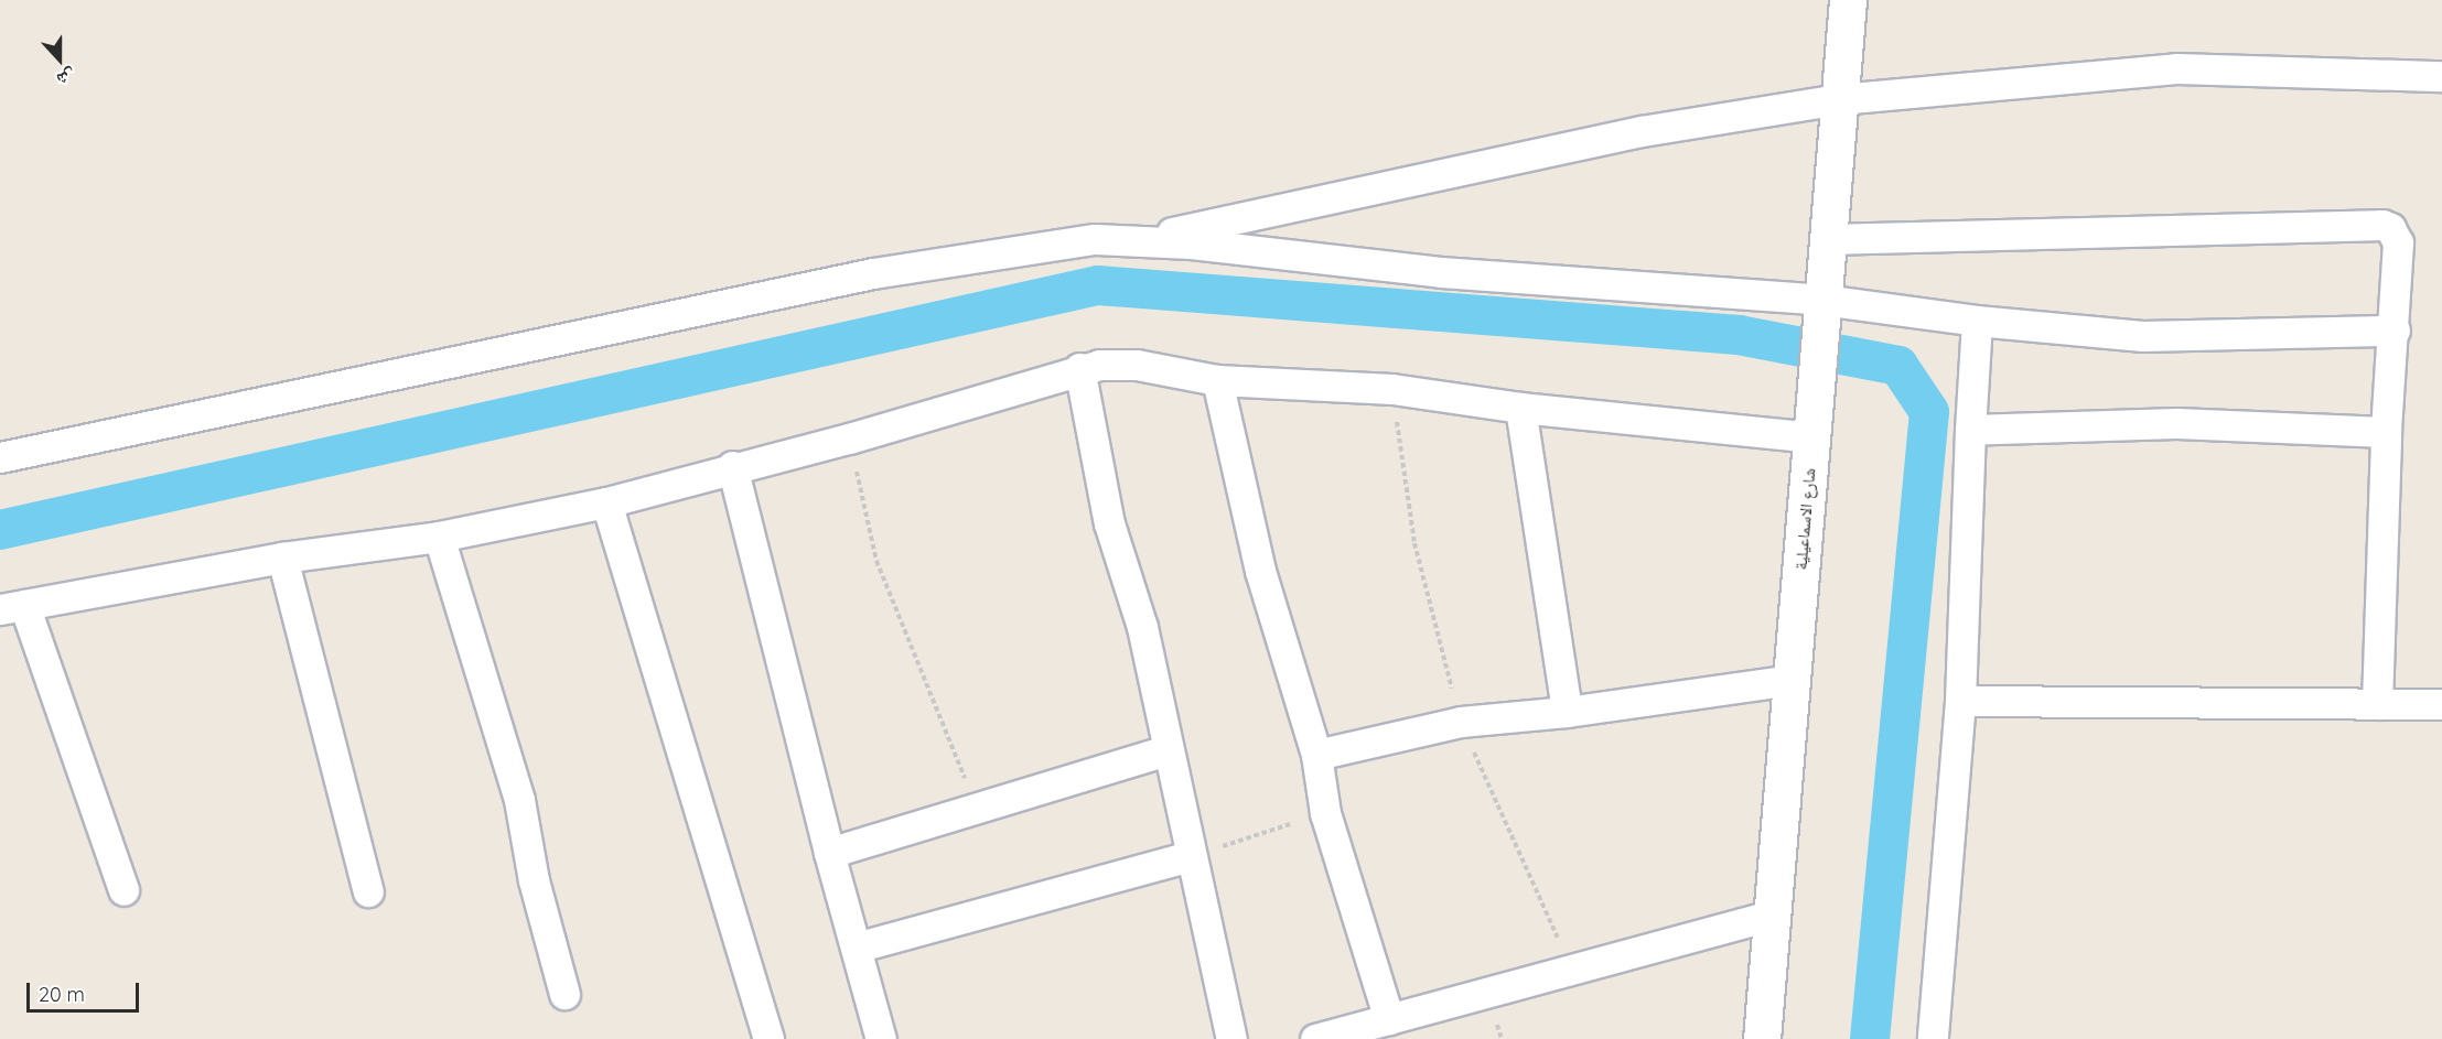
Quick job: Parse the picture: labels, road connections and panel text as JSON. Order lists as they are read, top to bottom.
{
  "streets": {
    "street": ["شارع الاسماعيلية"]
  },
  "scale_bar": "20 m",
  "north": "bottom"
}
